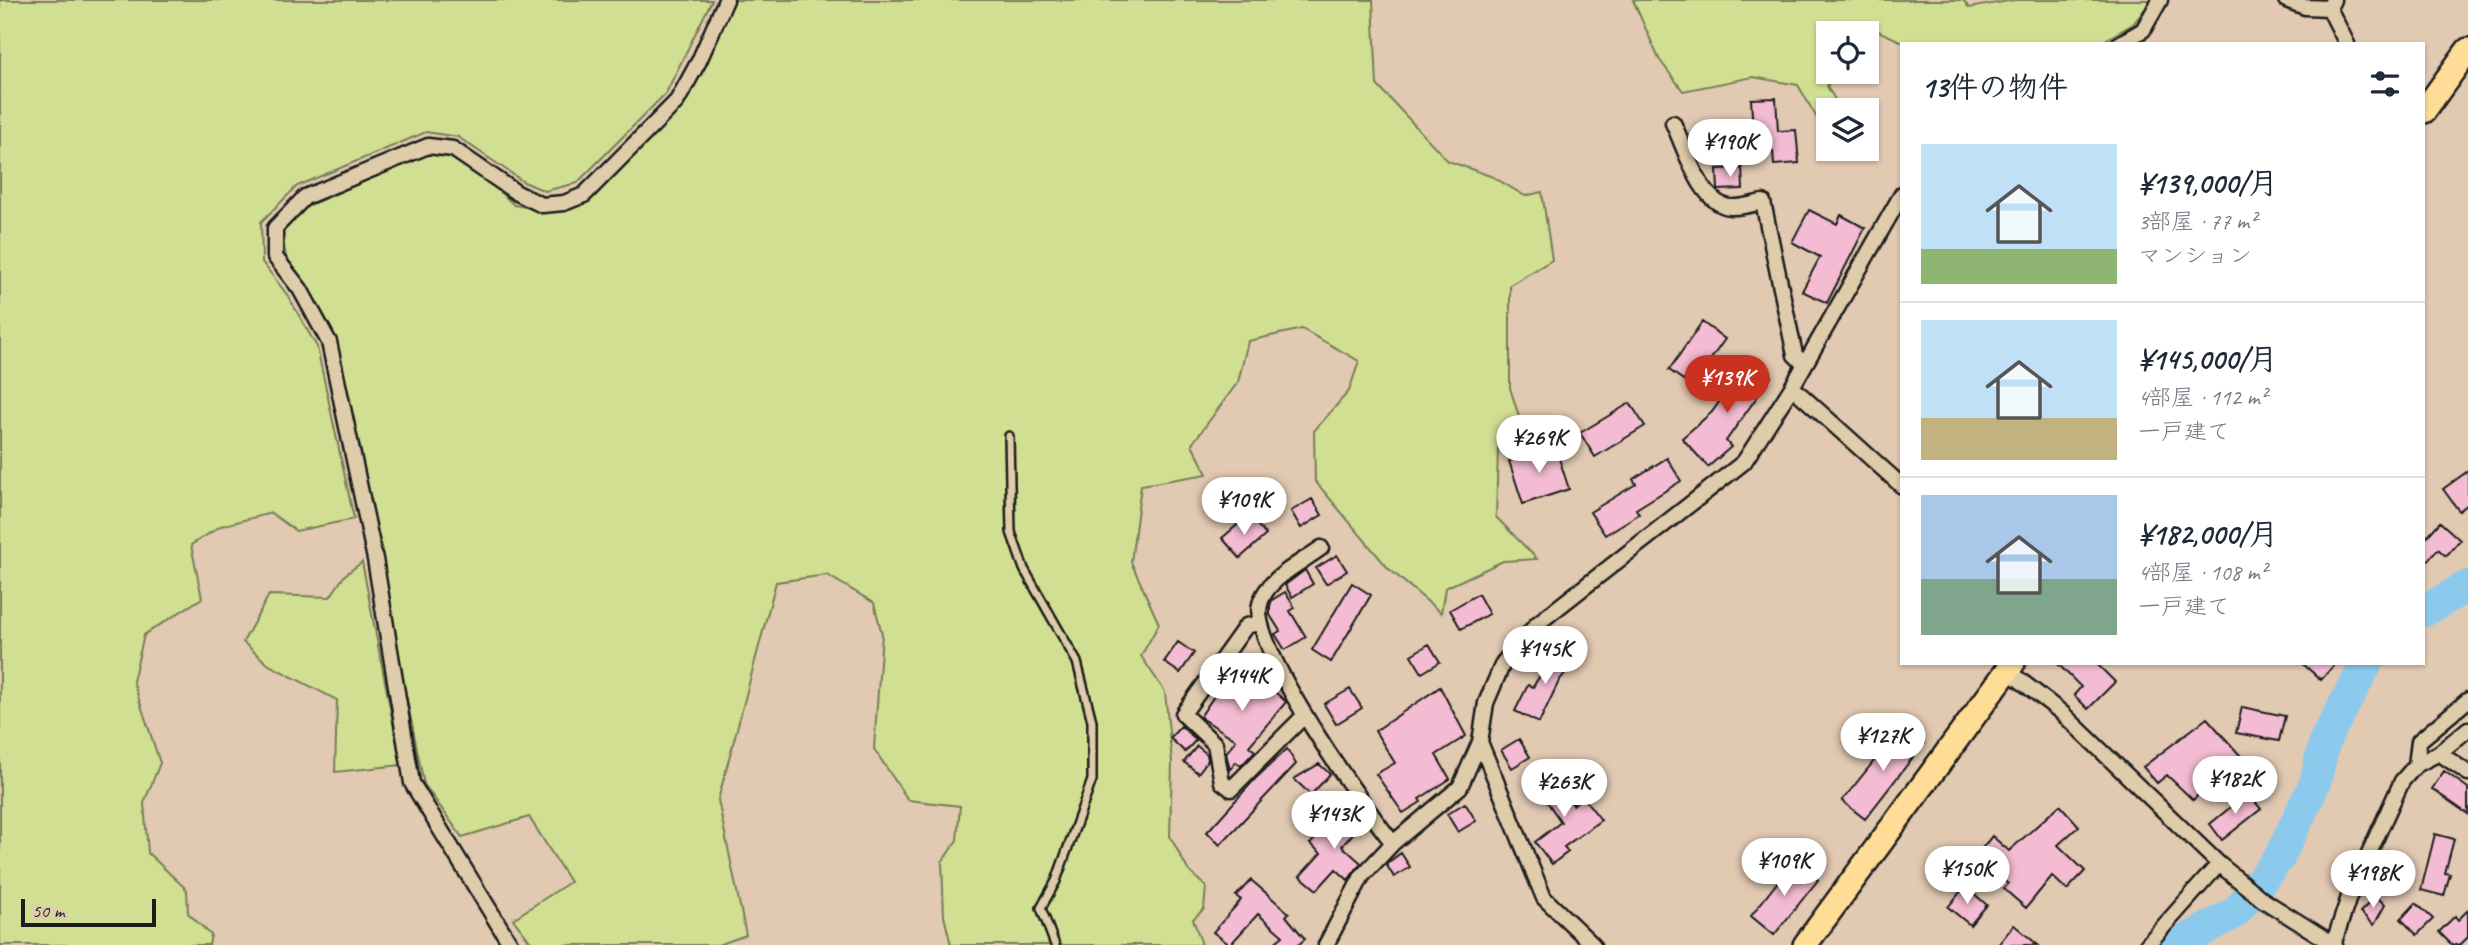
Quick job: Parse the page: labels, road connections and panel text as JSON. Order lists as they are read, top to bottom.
{
  "scale_bar": "50 m",
  "page": {
    "heading": "13件の物件",
    "price": [
      "¥190K",
      "¥139K",
      "¥269K",
      "¥109K",
      "¥145K",
      "¥144K",
      "¥127K",
      "¥182K",
      "¥263K",
      "¥143K",
      "¥109K",
      "¥150K",
      "¥198K"
    ],
    "list": [
      {
        "name": "¥139,000/月",
        "note": "3部屋 · 77 m² · マンション"
      },
      {
        "name": "¥145,000/月",
        "note": "4部屋 · 112 m² · 一戸建て"
      },
      {
        "name": "¥182,000/月",
        "note": "4部屋 · 108 m² · 一戸建て"
      }
    ],
    "scale": "50 m"
  }
}
